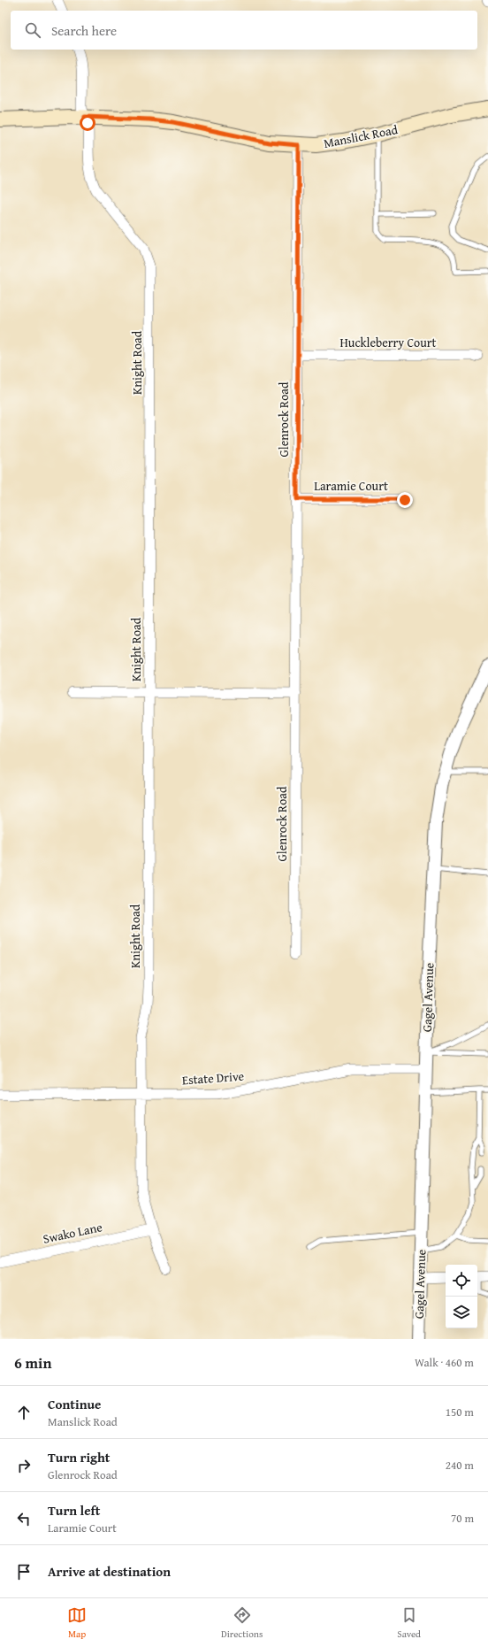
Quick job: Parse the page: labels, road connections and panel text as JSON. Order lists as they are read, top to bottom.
{
  "streets": {
    "main road": ["Manslick Road"],
    "street": [
      "Huckleberry Court",
      "Knight Road",
      "Glenrock Road",
      "Laramie Court",
      "Gagel Avenue",
      "Estate Drive",
      "Swako Lane"
    ]
  },
  "crossings": [
    ["Manslick Road", "Knight Road"],
    ["Manslick Road", "Glenrock Road"],
    ["Huckleberry Court", "Glenrock Road"],
    ["Knight Road", "Estate Drive"],
    ["Knight Road", "Swako Lane"],
    ["Glenrock Road", "Laramie Court"],
    ["Gagel Avenue", "Estate Drive"]
  ],
  "page": {
    "search": "Search here",
    "heading": ["6 min", "Walk · 460 m"],
    "list": [
      ["Continue", "Manslick Road", "150 m"],
      ["Turn right", "Glenrock Road", "240 m"],
      ["Turn left", "Laramie Court", "70 m"],
      "Arrive at destination"
    ],
    "nav": ["Map", "Directions", "Saved"]
  }
}
